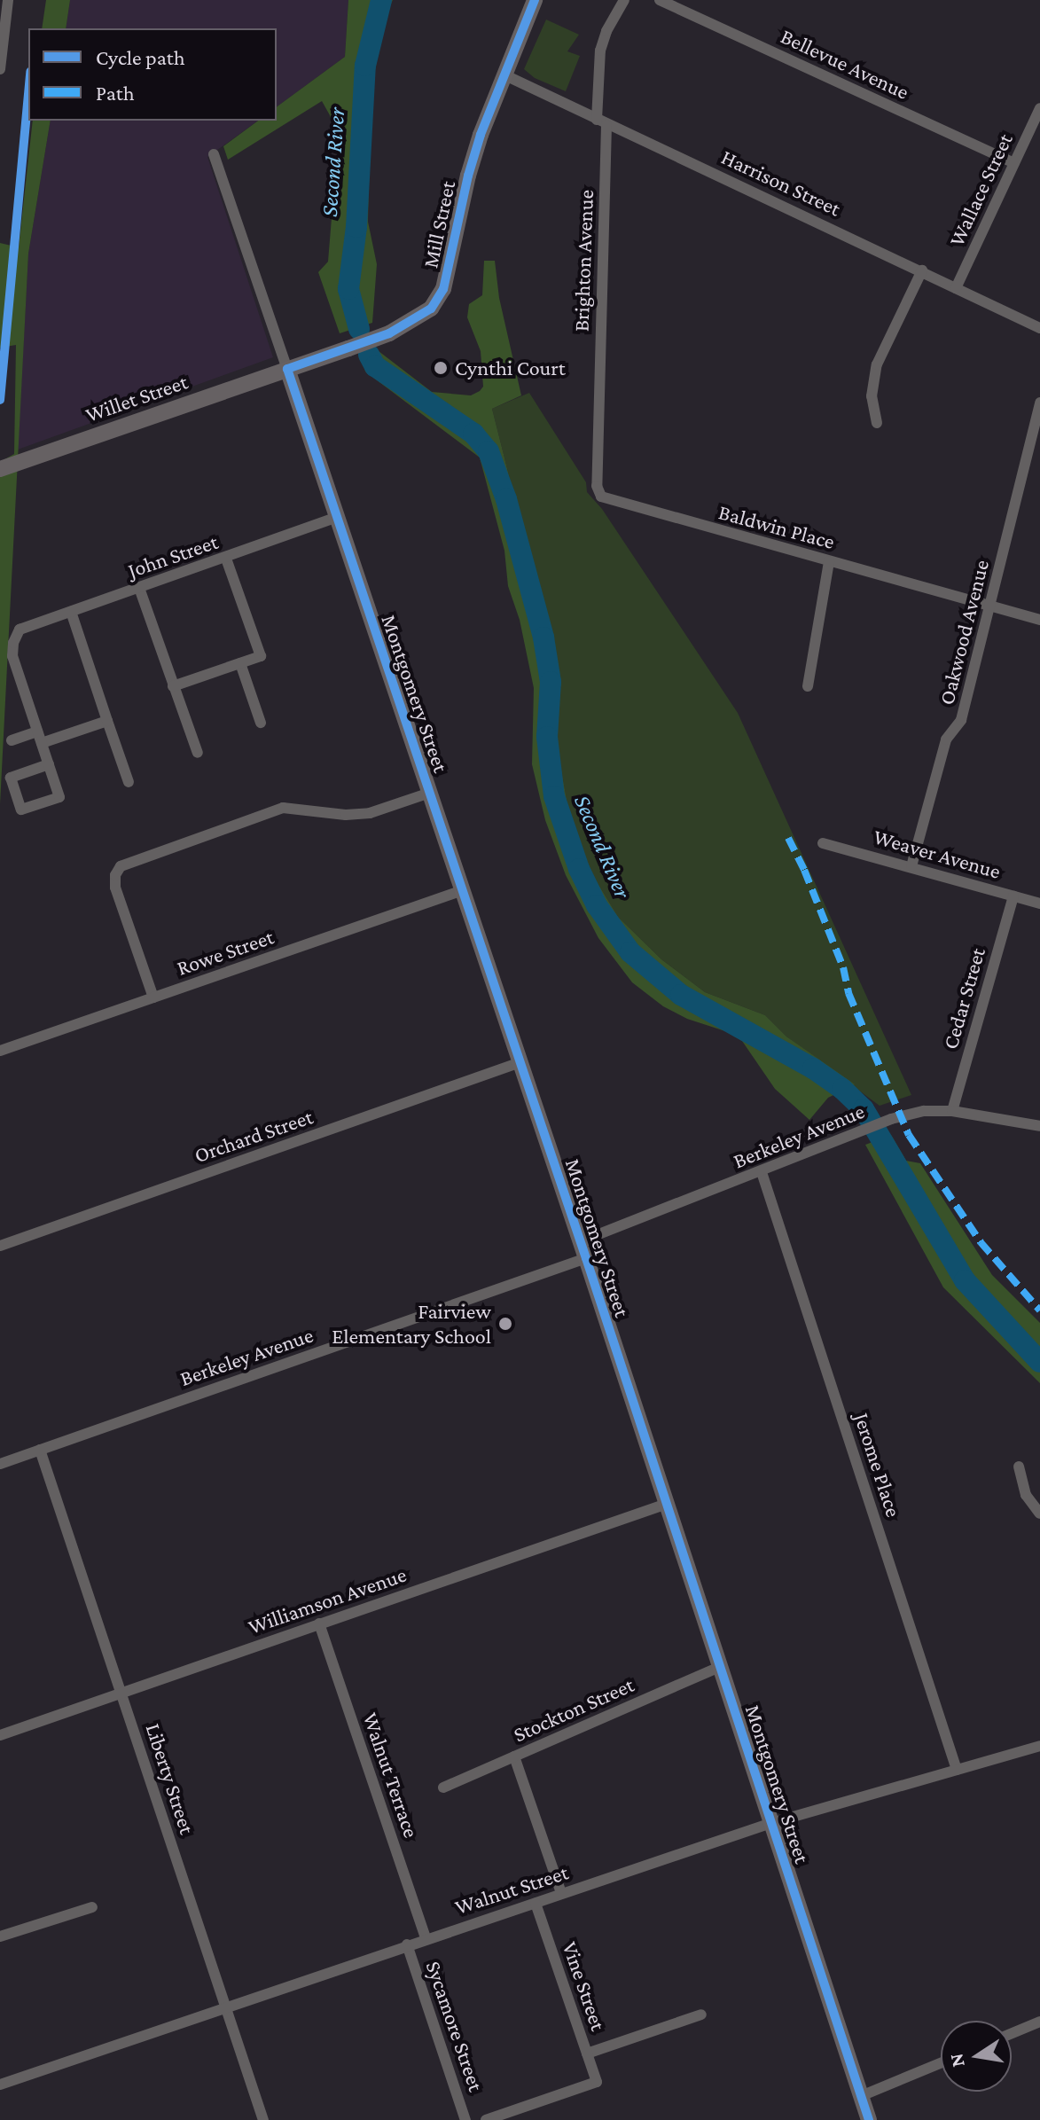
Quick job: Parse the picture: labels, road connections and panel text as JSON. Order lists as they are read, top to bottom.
{
  "streets": {
    "street": [
      "Bellevue Avenue",
      "Harrison Street",
      "Wallace Street",
      "Mill Street",
      "Brighton Avenue",
      "Willet Street",
      "Baldwin Place",
      "John Street",
      "Oakwood Avenue",
      "Montgomery Street",
      "Weaver Avenue",
      "Rowe Street",
      "Cedar Street",
      "Orchard Street",
      "Berkeley Avenue",
      "Jerome Place",
      "Williamson Avenue",
      "Stockton Street",
      "Walnut Terrace",
      "Liberty Street",
      "Walnut Street",
      "Vine Street",
      "Sycamore Street"
    ]
  },
  "crossings": [
    ["Bellevue Avenue", "Wallace Street"],
    ["Harrison Street", "Wallace Street"],
    ["Harrison Street", "Mill Street"],
    ["Harrison Street", "Brighton Avenue"],
    ["Mill Street", "Willet Street"],
    ["Mill Street", "Montgomery Street"],
    ["Brighton Avenue", "Baldwin Place"],
    ["Willet Street", "Montgomery Street"],
    ["Baldwin Place", "Oakwood Avenue"],
    ["John Street", "Montgomery Street"],
    ["Oakwood Avenue", "Weaver Avenue"],
    ["Montgomery Street", "Rowe Street"],
    ["Montgomery Street", "Orchard Street"],
    ["Montgomery Street", "Berkeley Avenue"],
    ["Montgomery Street", "Williamson Avenue"],
    ["Montgomery Street", "Stockton Street"],
    ["Montgomery Street", "Walnut Street"],
    ["Weaver Avenue", "Cedar Street"],
    ["Cedar Street", "Berkeley Avenue"],
    ["Berkeley Avenue", "Jerome Place"],
    ["Berkeley Avenue", "Liberty Street"],
    ["Jerome Place", "Walnut Street"],
    ["Williamson Avenue", "Walnut Terrace"],
    ["Williamson Avenue", "Liberty Street"],
    ["Walnut Terrace", "Walnut Street"],
    ["Liberty Street", "Walnut Street"],
    ["Walnut Street", "Vine Street"],
    ["Walnut Street", "Sycamore Street"]
  ],
  "water": ["Second River"],
  "places": ["Cynthi Court", "Fairview Elementary School"],
  "legend": ["Cycle path", "Path"],
  "north": "left"
}
